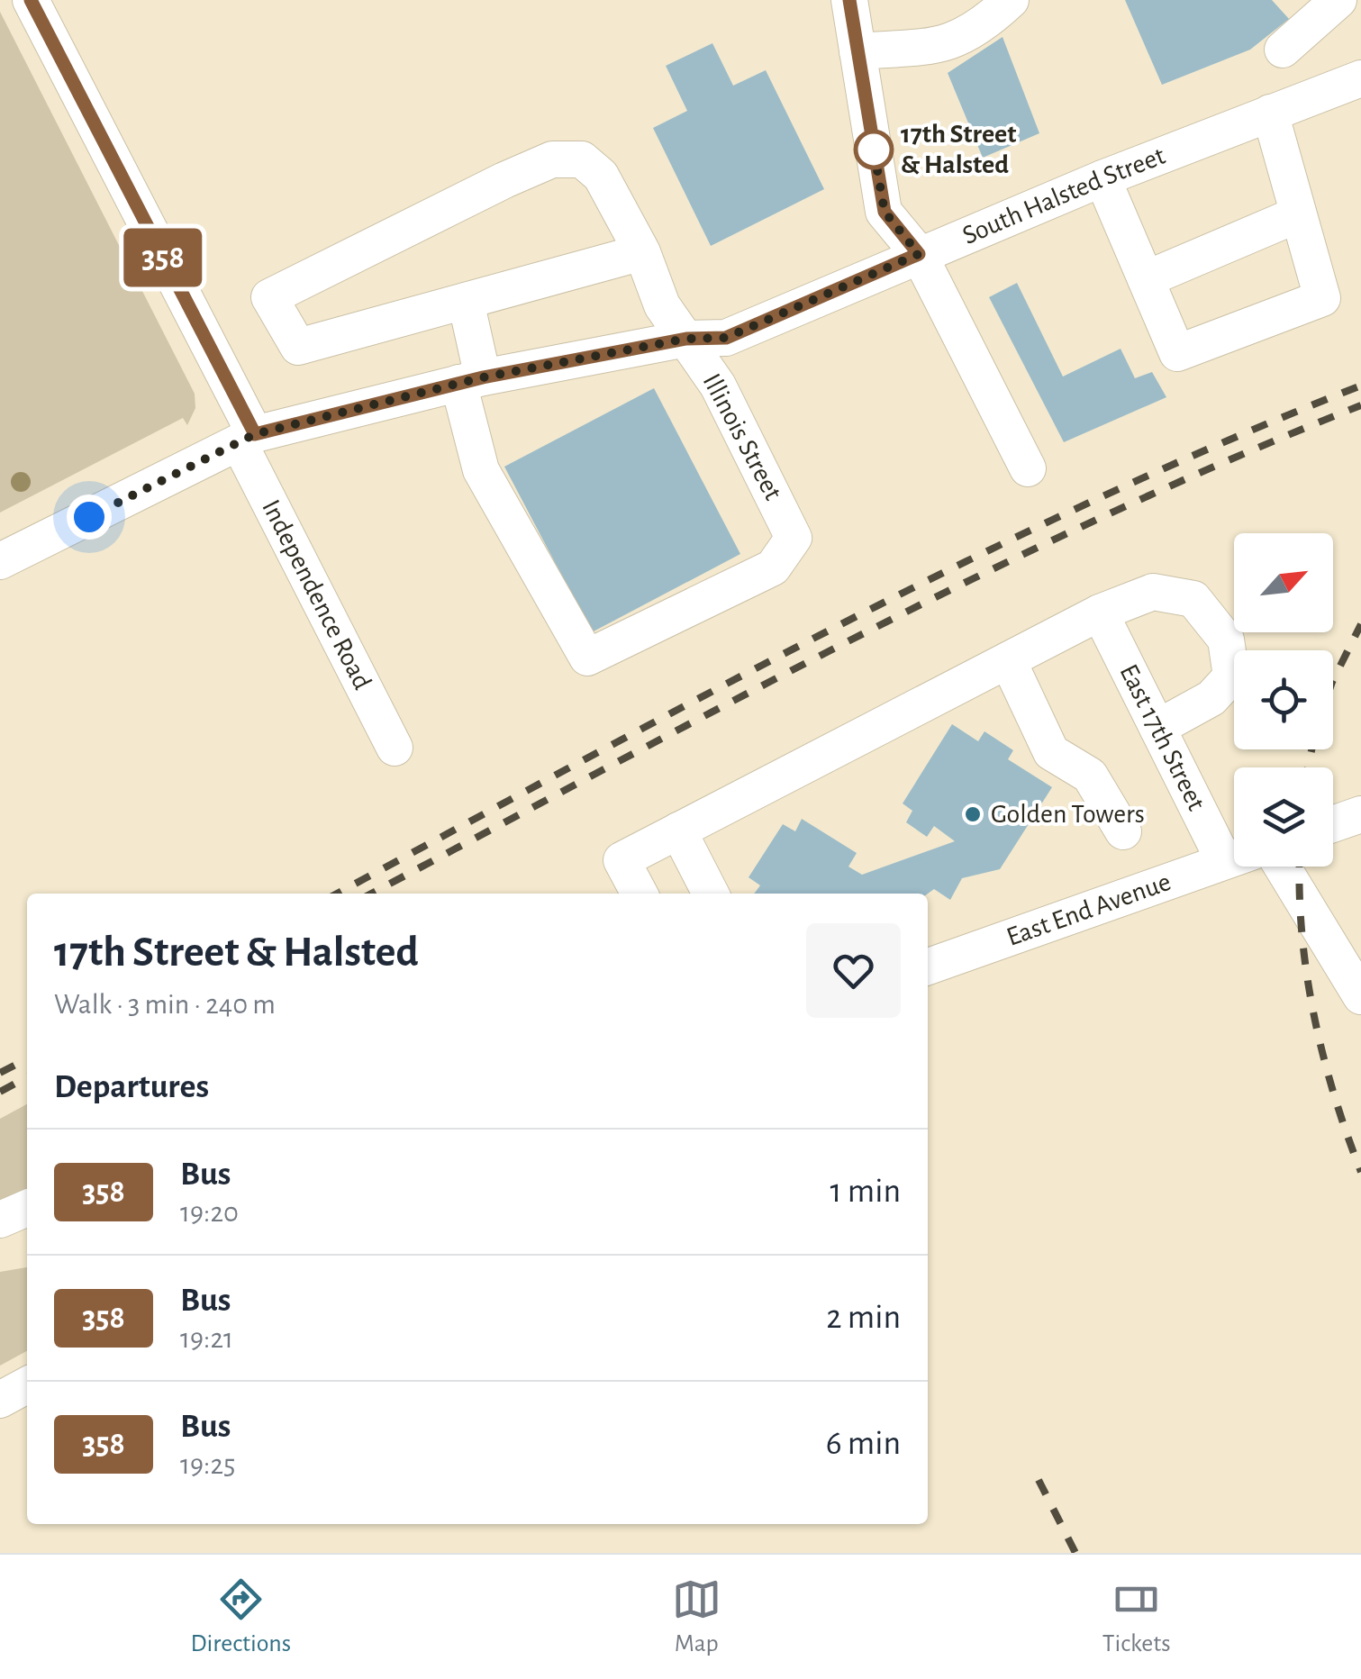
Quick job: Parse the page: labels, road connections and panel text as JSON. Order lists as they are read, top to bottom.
{
  "streets": {
    "street": [
      "South Halsted Street",
      "Illinois Street",
      "Independence Road",
      "East 17th Street",
      "East End Avenue"
    ]
  },
  "crossings": [
    ["South Halsted Street", "Illinois Street"],
    ["South Halsted Street", "Independence Road"]
  ],
  "places": ["17th Street & Halsted", "Golden Towers"],
  "lines": ["bus line 358"],
  "north": "top right",
  "page": {
    "on_map": "358",
    "heading": [
      ["17th Street & Halsted", "Walk · 3 min · 240 m"],
      "Departures"
    ],
    "list": [
      {
        "mark": "358",
        "name": "Bus",
        "note": "19:20",
        "value": "1 min"
      },
      {
        "mark": "358",
        "name": "Bus",
        "note": "19:21",
        "value": "2 min"
      },
      {
        "mark": "358",
        "name": "Bus",
        "note": "19:25",
        "value": "6 min"
      }
    ],
    "tabs": ["Directions", "Map", "Tickets"]
  }
}
